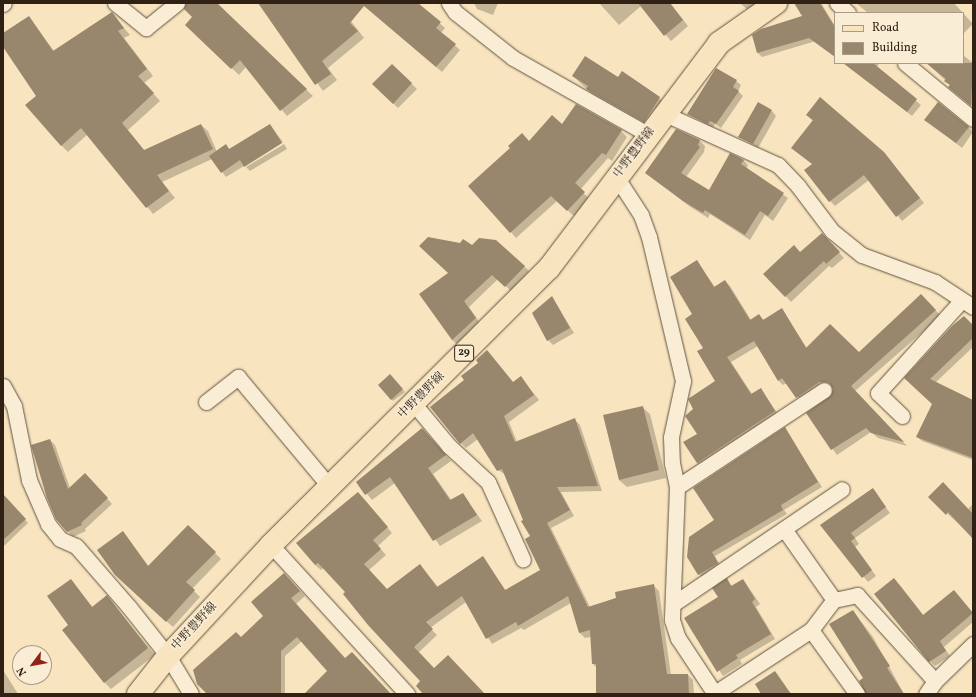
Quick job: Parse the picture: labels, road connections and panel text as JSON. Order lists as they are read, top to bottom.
{
  "streets": {
    "main road": ["中野豊野線", "29"]
  },
  "legend": ["Road", "Building"],
  "north": "bottom left"
}
